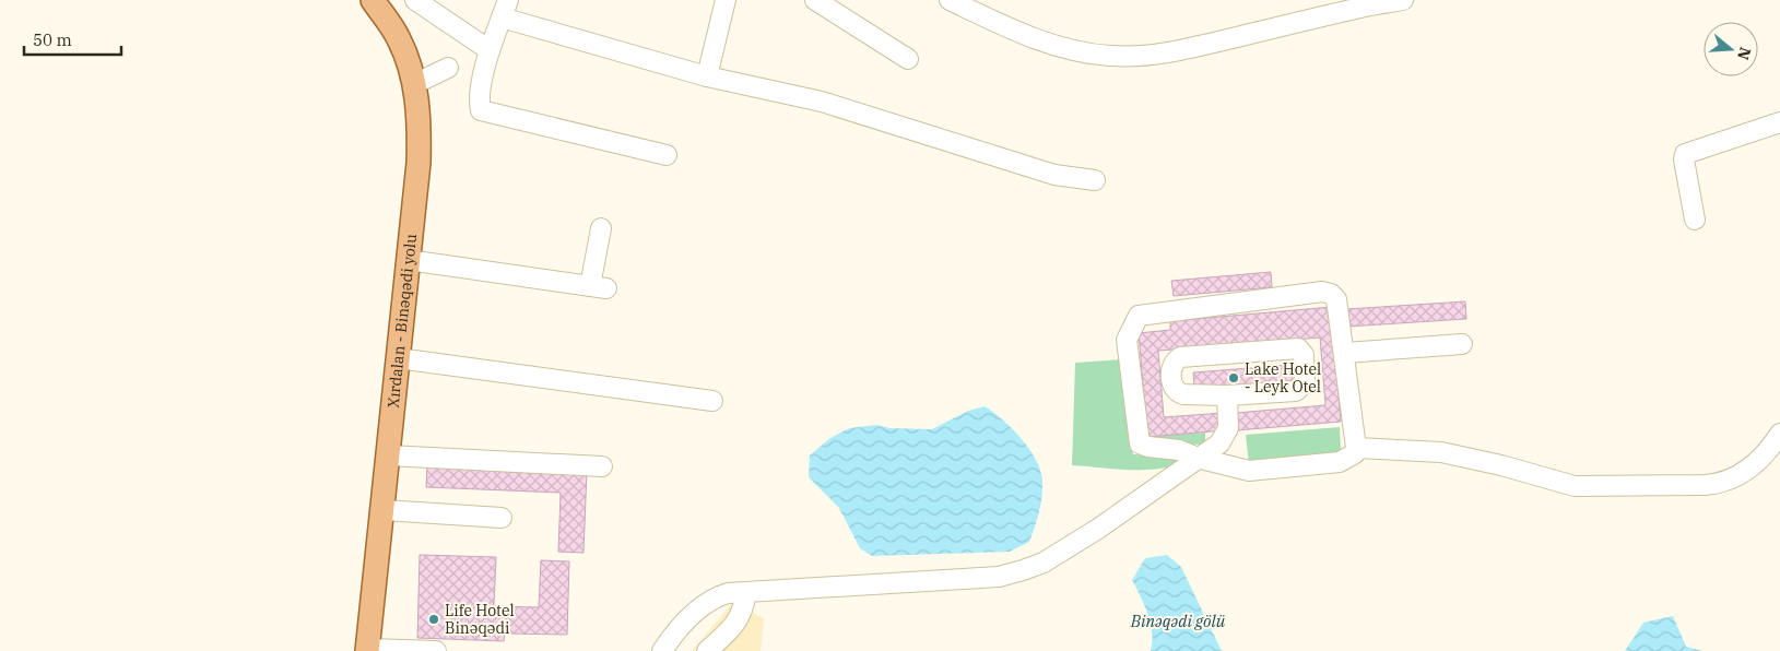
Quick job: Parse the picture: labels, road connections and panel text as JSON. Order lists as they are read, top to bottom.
{
  "streets": {
    "main road": ["Xırdalan - Binəqədi yolu"]
  },
  "water": ["Binəqədi gölü"],
  "places": ["Lake Hotel - Leyk Otel", "Life Hotel Binəqədi"],
  "scale_bar": "50 m",
  "north": "right"
}
